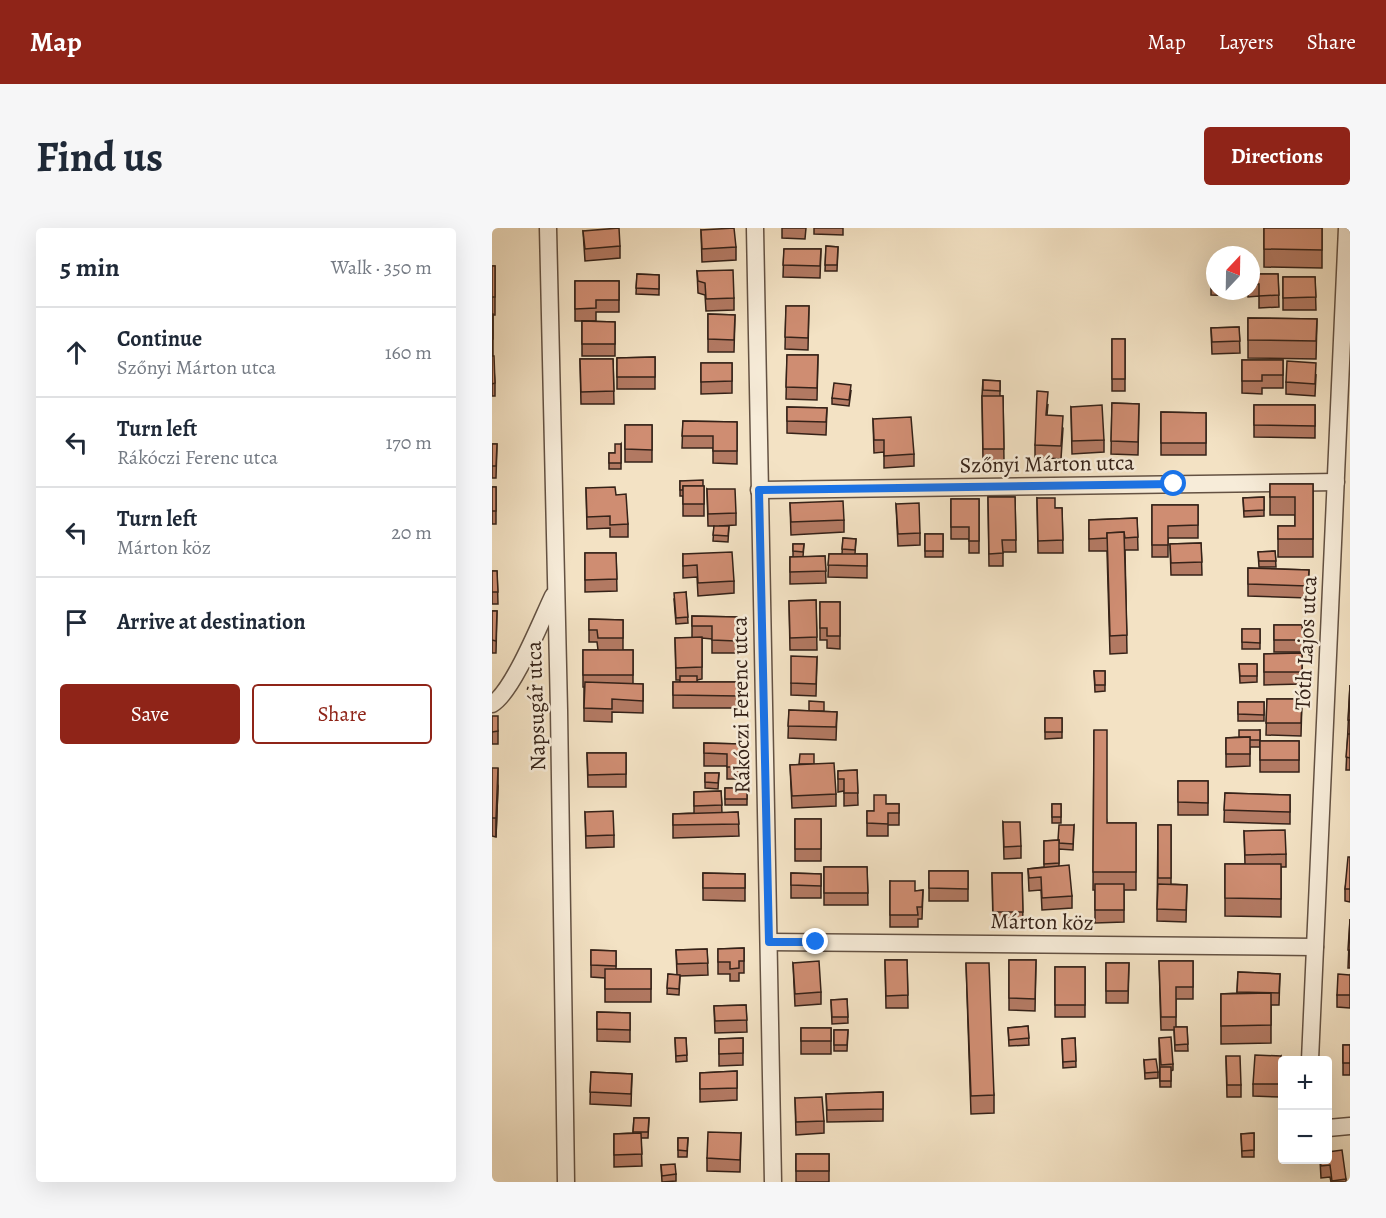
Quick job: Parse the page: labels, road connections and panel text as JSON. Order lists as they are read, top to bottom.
{
  "streets": {
    "street": [
      "Szőnyi Márton utca",
      "Tóth Lajos utca",
      "Rákóczi Ferenc utca",
      "Napsugár utca",
      "Márton köz"
    ]
  },
  "crossings": [
    ["Szőnyi Márton utca", "Tóth Lajos utca"],
    ["Szőnyi Márton utca", "Rákóczi Ferenc utca"],
    ["Tóth Lajos utca", "Márton köz"],
    ["Rákóczi Ferenc utca", "Márton köz"]
  ],
  "north": "top",
  "page": {
    "header": "Map",
    "nav": ["Map", "Layers", "Share"],
    "buttons": [
      "Directions",
      ["Save", "Share"]
    ],
    "title": "Find us",
    "heading": ["5 min", "Walk · 350 m"],
    "list": [
      ["Continue", "Szőnyi Márton utca", "160 m"],
      ["Turn left", "Rákóczi Ferenc utca", "170 m"],
      ["Turn left", "Márton köz", "20 m"],
      "Arrive at destination"
    ],
    "map_buttons": ["+", "−"]
  }
}
